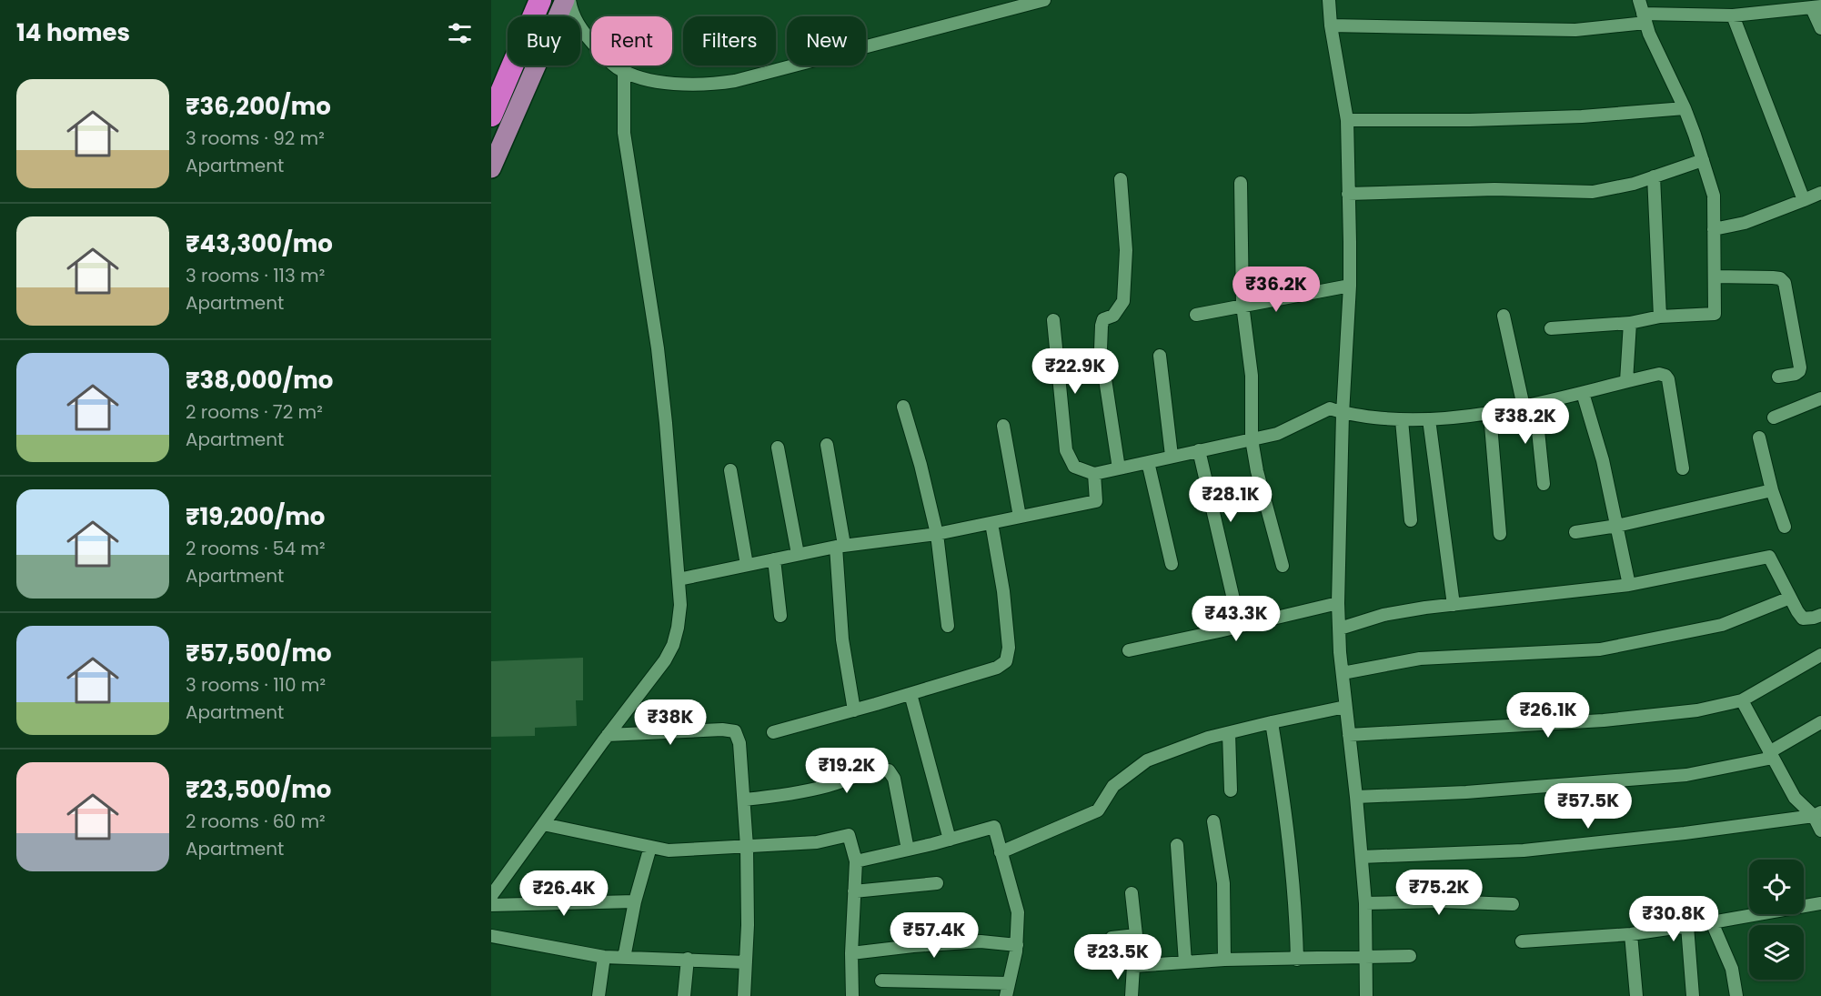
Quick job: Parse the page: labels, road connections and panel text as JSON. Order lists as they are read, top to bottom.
{
  "page": {
    "heading": "14 homes",
    "chip": [
      "Buy",
      "Rent",
      "Filters",
      "New"
    ],
    "list": [
      {
        "name": "₹36,200/mo",
        "note": "3 rooms · 92 m² · Apartment"
      },
      {
        "name": "₹43,300/mo",
        "note": "3 rooms · 113 m² · Apartment"
      },
      {
        "name": "₹38,000/mo",
        "note": "2 rooms · 72 m² · Apartment"
      },
      {
        "name": "₹19,200/mo",
        "note": "2 rooms · 54 m² · Apartment"
      },
      {
        "name": "₹57,500/mo",
        "note": "3 rooms · 110 m² · Apartment"
      },
      {
        "name": "₹23,500/mo",
        "note": "2 rooms · 60 m² · Apartment"
      }
    ],
    "price": [
      "₹36.2K",
      "₹22.9K",
      "₹38.2K",
      "₹28.1K",
      "₹43.3K",
      "₹26.1K",
      "₹38K",
      "₹19.2K",
      "₹57.5K",
      "₹75.2K",
      "₹26.4K",
      "₹30.8K",
      "₹57.4K",
      "₹23.5K"
    ]
  }
}
